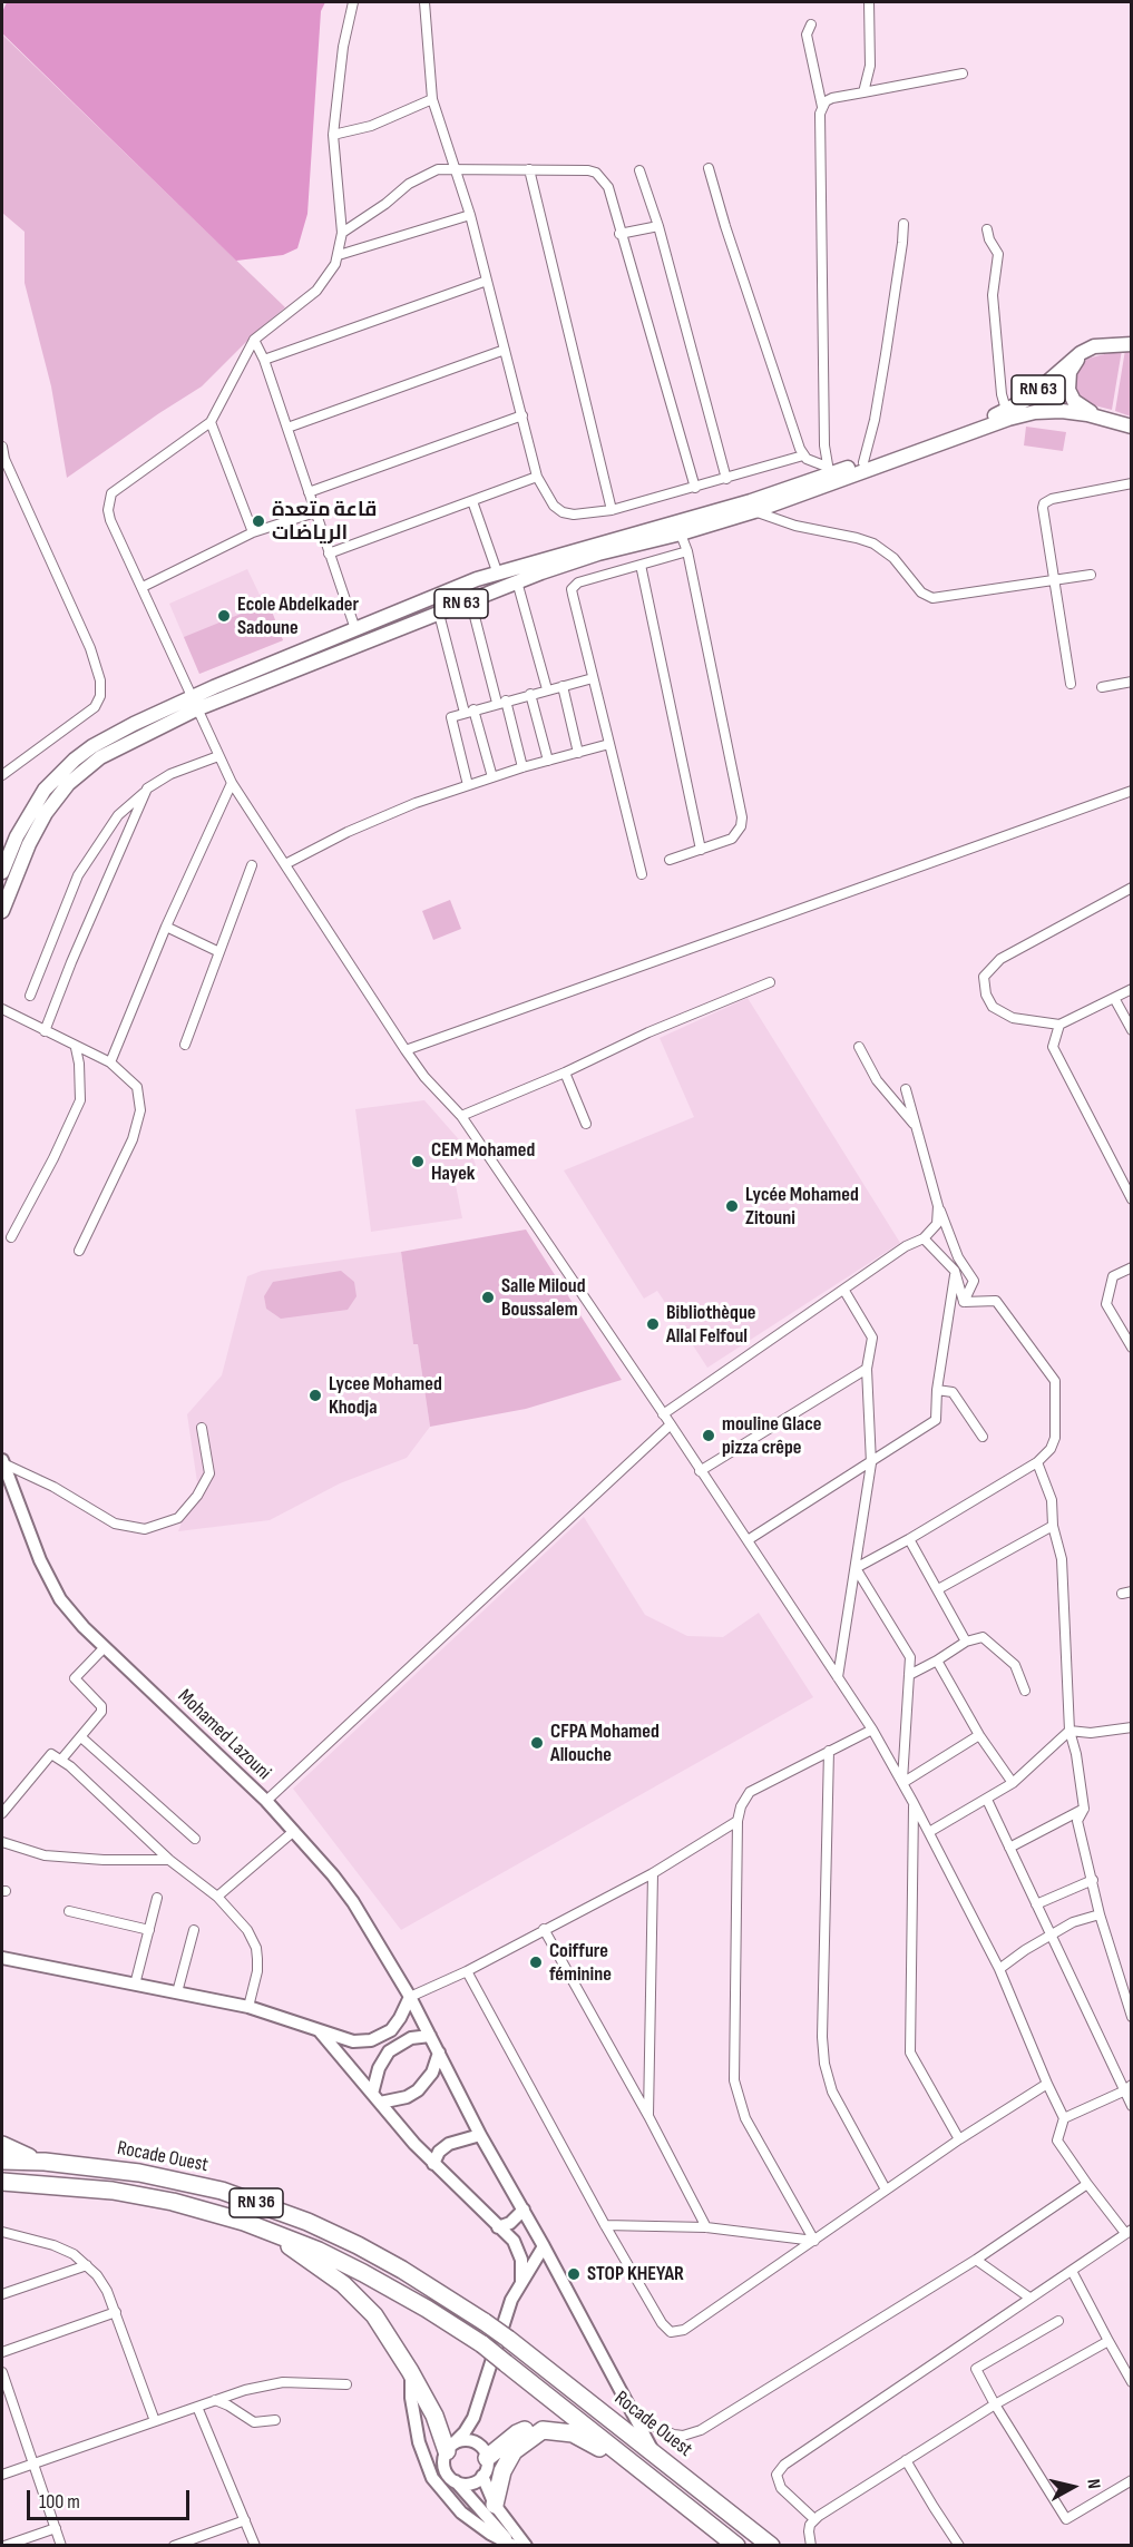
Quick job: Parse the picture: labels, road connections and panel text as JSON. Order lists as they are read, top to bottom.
{
  "streets": {
    "highway": ["Rocade Ouest", "RN 36"],
    "main road": ["RN 63", "Mohamed Lazouni"]
  },
  "crossings": [
    ["Mohamed Lazouni", "Rocade Ouest"]
  ],
  "places": [
    "قاعة متعدة الرياضات",
    "Ecole Abdelkader Sadoune",
    "CEM Mohamed Hayek",
    "Lycée Mohamed Zitouni",
    "Salle Miloud Boussalem",
    "Bibliothèque Allal Felfoul",
    "Lycee Mohamed Khodja",
    "mouline Glace pizza crêpe",
    "CFPA Mohamed Allouche",
    "Coiffure féminine",
    "STOP KHEYAR"
  ],
  "scale_bar": "100 m",
  "north": "right"
}
